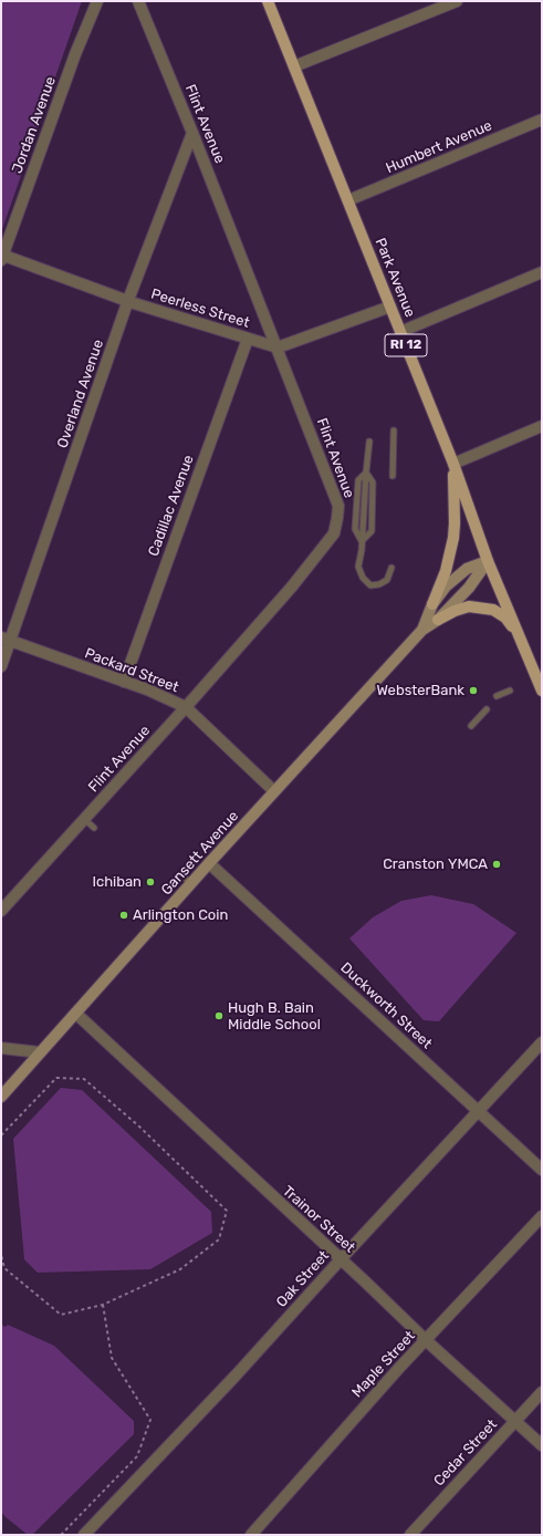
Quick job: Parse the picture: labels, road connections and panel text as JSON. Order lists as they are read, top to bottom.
{
  "streets": {
    "main road": ["Park Avenue", "RI 12", "Gansett Avenue"],
    "street": [
      "Flint Avenue",
      "Jordan Avenue",
      "Humbert Avenue",
      "Peerless Street",
      "Overland Avenue",
      "Cadillac Avenue",
      "Packard Street",
      "Duckworth Street",
      "Trainor Street",
      "Oak Street",
      "Maple Street",
      "Cedar Street"
    ]
  },
  "crossings": [
    ["Flint Avenue", "Peerless Street"],
    ["Flint Avenue", "Overland Avenue"],
    ["Flint Avenue", "Packard Street"],
    ["Jordan Avenue", "Peerless Street"],
    ["Humbert Avenue", "Park Avenue"],
    ["Park Avenue", "Gansett Avenue"],
    ["Peerless Street", "Overland Avenue"],
    ["Peerless Street", "Cadillac Avenue"],
    ["Overland Avenue", "Packard Street"],
    ["Cadillac Avenue", "Packard Street"],
    ["Packard Street", "Gansett Avenue"],
    ["Gansett Avenue", "Duckworth Street"],
    ["Gansett Avenue", "Trainor Street"],
    ["Duckworth Street", "Oak Street"],
    ["Trainor Street", "Oak Street"],
    ["Trainor Street", "Maple Street"],
    ["Trainor Street", "Cedar Street"]
  ],
  "places": [
    "WebsterBank",
    "Cranston YMCA",
    "Ichiban",
    "Arlington Coin",
    "Hugh B. Bain Middle School"
  ]
}
